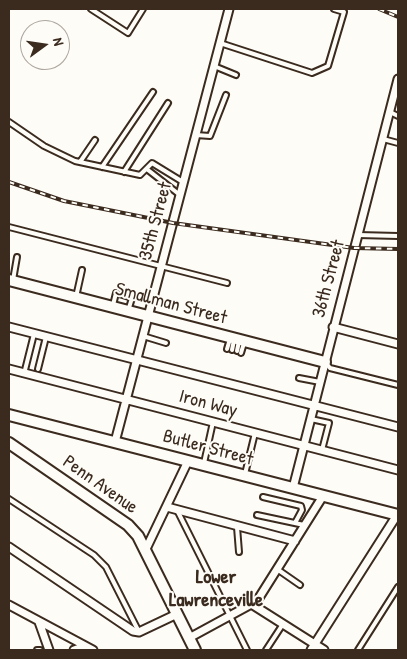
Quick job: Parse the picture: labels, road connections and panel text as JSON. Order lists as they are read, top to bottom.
{
  "streets": {
    "main road": ["Smallman Street", "Butler Street", "Penn Avenue"],
    "street": ["35th Street", "36th Street", "Iron Way"]
  },
  "crossings": [
    ["35th Street", "Smallman Street"],
    ["35th Street", "Iron Way"],
    ["35th Street", "Butler Street"],
    ["36th Street", "Smallman Street"],
    ["36th Street", "Iron Way"],
    ["36th Street", "Butler Street"]
  ],
  "districts": ["Lower Lawrenceville"],
  "north": "right"
}
